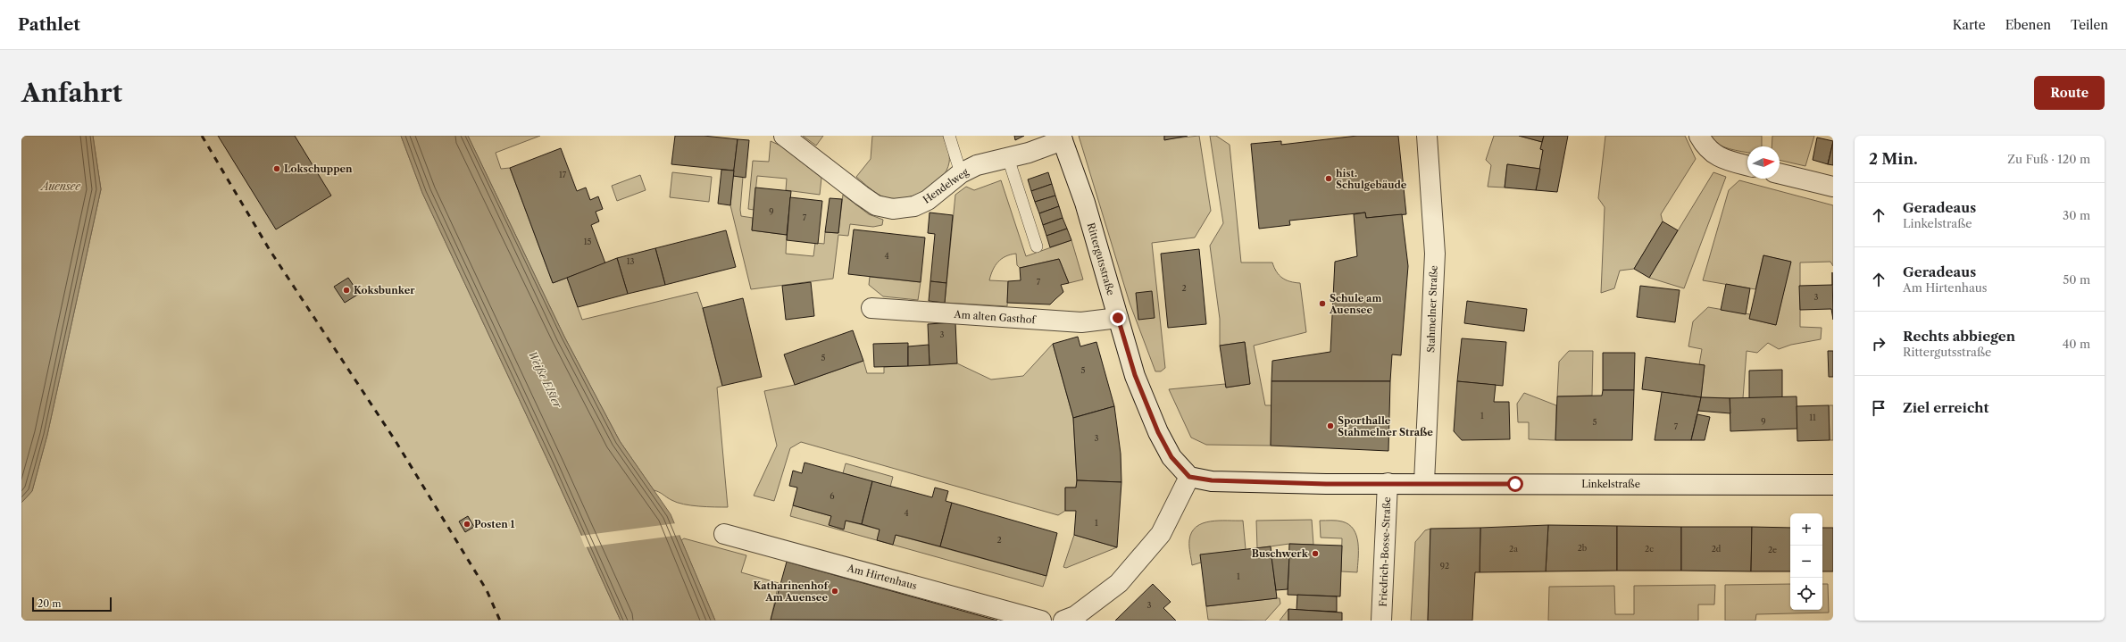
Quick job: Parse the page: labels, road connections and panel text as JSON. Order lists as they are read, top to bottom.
{
  "streets": {
    "street": [
      "Hendelweg",
      "Rittergutsstraße",
      "Stahmelner Straße",
      "Am alten Gasthof",
      "Linkelstraße",
      "Friedrich-Bosse-Straße",
      "Am Hirtenhaus"
    ]
  },
  "crossings": [
    ["Hendelweg", "Rittergutsstraße"],
    ["Rittergutsstraße", "Am alten Gasthof"],
    ["Stahmelner Straße", "Linkelstraße"],
    ["Linkelstraße", "Friedrich-Bosse-Straße"]
  ],
  "water": ["Auensee", "Weiße Elster"],
  "places": [
    "Lokschuppen",
    "hist. Schulgebäude",
    "Koksbunker",
    "Schule am Auensee",
    "Sporthalle Stahmelner Straße",
    "Posten 1",
    "Buschwerk",
    "Katharinenhof Am Auensee"
  ],
  "house_numbers": [
    "17",
    "9",
    "7",
    "15",
    "4",
    "13",
    "7",
    "2",
    "3",
    "3",
    "5",
    "5",
    "1",
    "11",
    "9",
    "5",
    "7",
    "3",
    "6",
    "4",
    "1",
    "2",
    "2b",
    "2a",
    "2c",
    "2d",
    "2e",
    "92",
    "1",
    "3"
  ],
  "scale_bar": "20 m",
  "north": "right",
  "page": {
    "header": "Pathlet",
    "nav": ["Karte", "Ebenen", "Teilen"],
    "buttons": "Route",
    "title": "Anfahrt",
    "heading": ["2 Min.", "Zu Fuß · 120 m"],
    "list": [
      ["Geradeaus", "Linkelstraße", "30 m"],
      ["Geradeaus", "Am Hirtenhaus", "50 m"],
      ["Rechts abbiegen", "Rittergutsstraße", "40 m"],
      "Ziel erreicht"
    ],
    "map_buttons": ["+", "−"],
    "scale": "20 m"
  }
}
